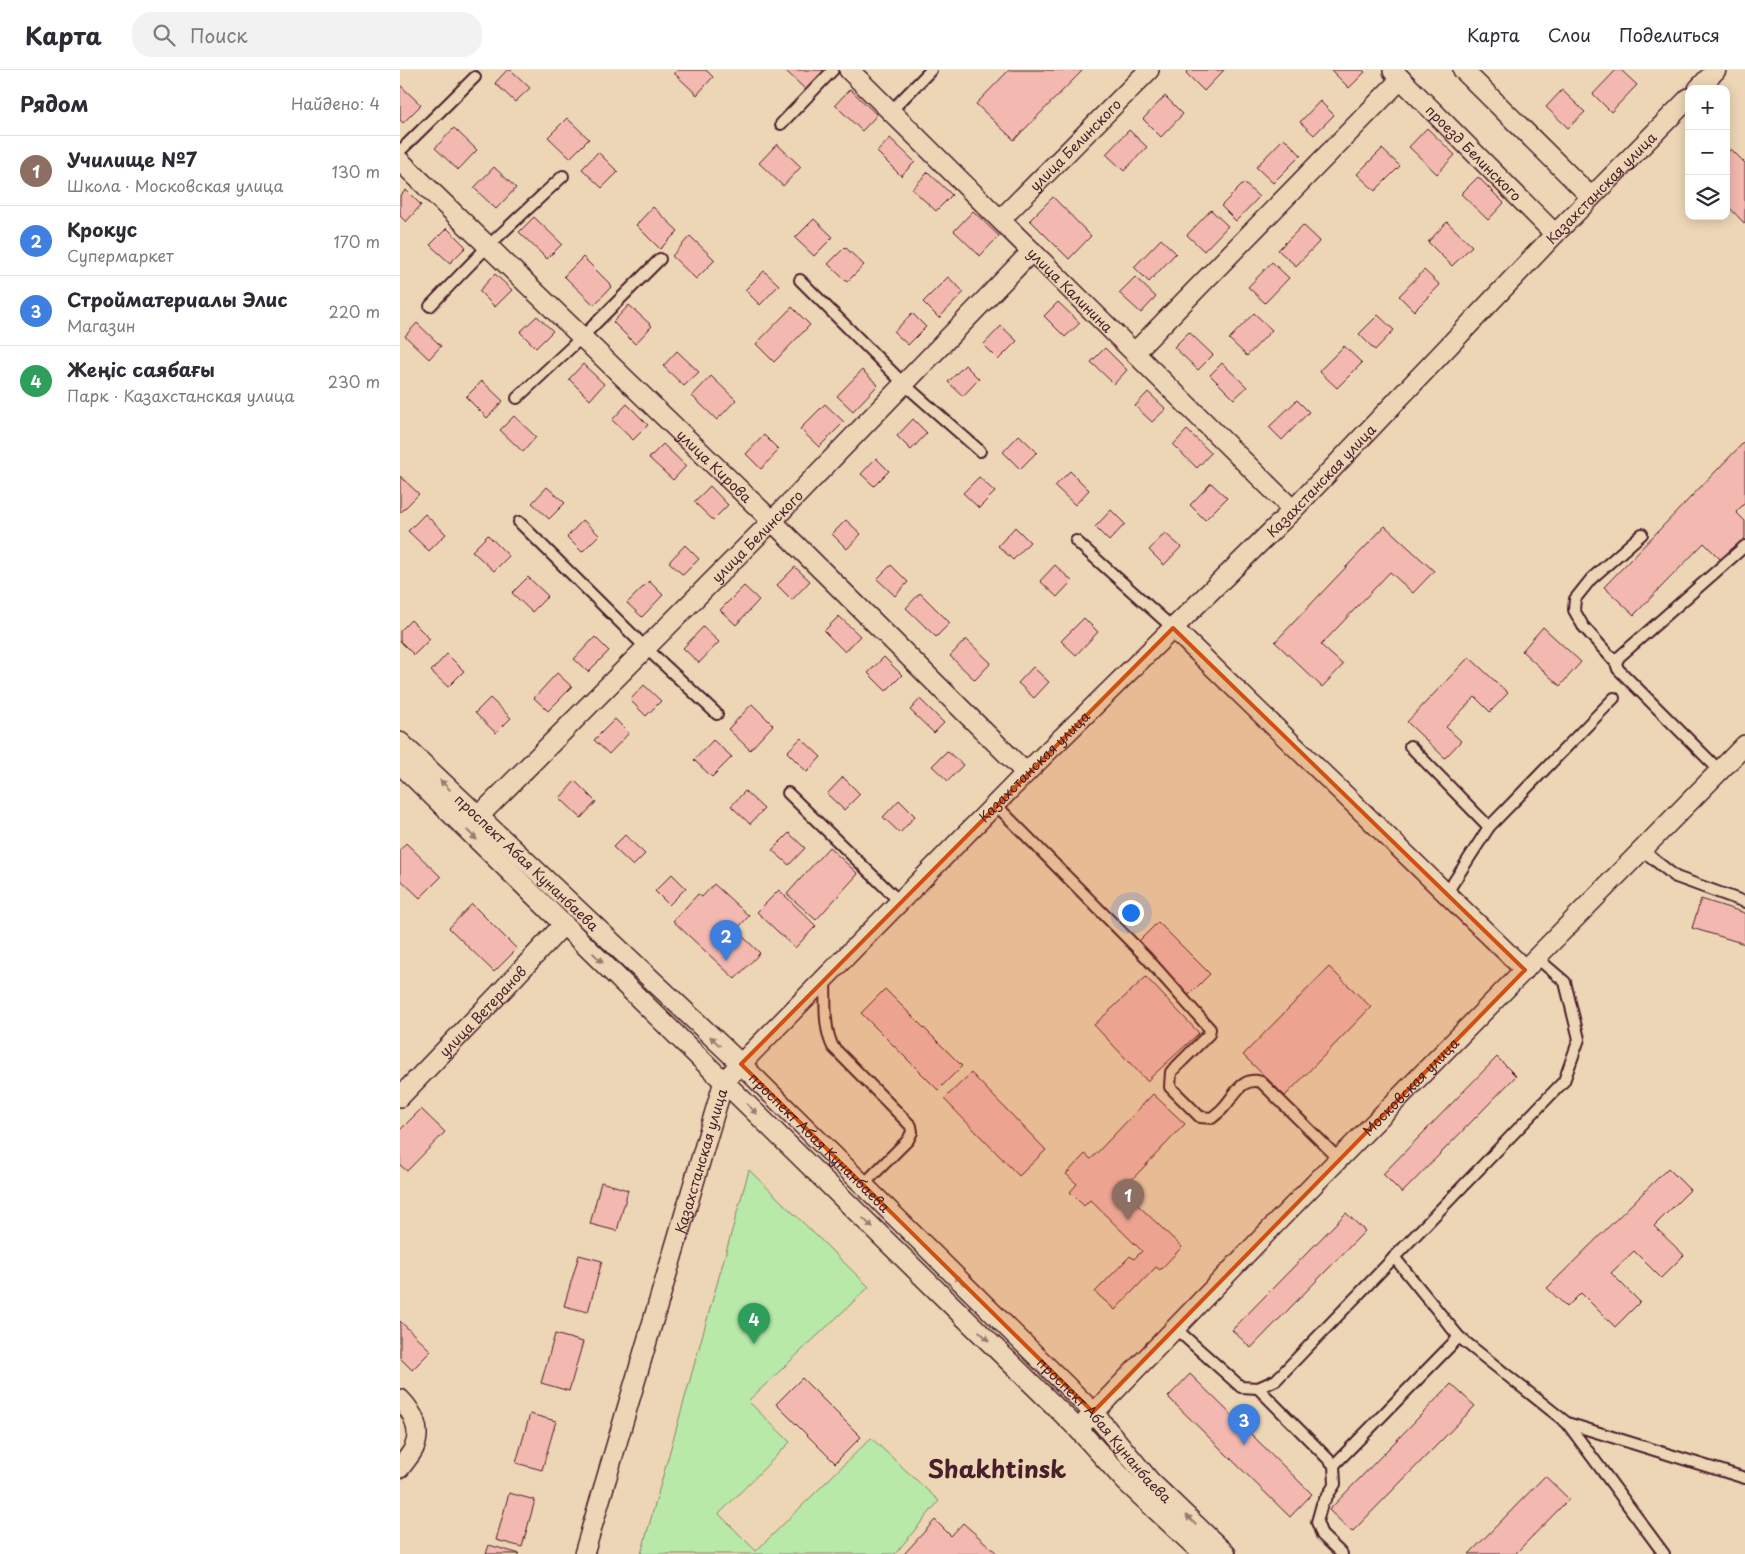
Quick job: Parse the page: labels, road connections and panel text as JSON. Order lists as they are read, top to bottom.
{
  "streets": {
    "street": [
      "улица Белинского",
      "проезд Белинского",
      "Казахстанская улица",
      "улица Калинина",
      "улица Кирова",
      "проспект Абая Кунанбаева",
      "улица Ветеранов",
      "Московская улица"
    ]
  },
  "crossings": [
    ["улица Белинского", "улица Калинина"],
    ["улица Белинского", "улица Кирова"],
    ["улица Белинского", "проспект Абая Кунанбаева"],
    ["проезд Белинского", "Казахстанская улица"],
    ["Казахстанская улица", "улица Калинина"],
    ["Казахстанская улица", "улица Кирова"],
    ["Казахстанская улица", "проспект Абая Кунанбаева"],
    ["проспект Абая Кунанбаева", "улица Ветеранов"],
    ["проспект Абая Кунанбаева", "Московская улица"]
  ],
  "districts": ["Shakhtinsk"],
  "page": {
    "header": "Карта",
    "search": "Поиск",
    "nav": ["Карта", "Слои", "Поделиться"],
    "heading": ["Рядом", "Найдено: 4"],
    "map_buttons": ["+", "−"],
    "list": [
      {
        "mark": "1",
        "name": "Училище №7",
        "note": "Школа · Московская улица",
        "value": "130 m"
      },
      {
        "mark": "2",
        "name": "Крокус",
        "note": "Супермаркет",
        "value": "170 m"
      },
      {
        "mark": "3",
        "name": "Стройматериалы Элис",
        "note": "Магазин",
        "value": "220 m"
      },
      {
        "mark": "4",
        "name": "Жеңіс саябағы",
        "note": "Парк · Казахстанская улица",
        "value": "230 m"
      }
    ],
    "pins": [
      "2",
      "1",
      "4",
      "3"
    ]
  }
}
